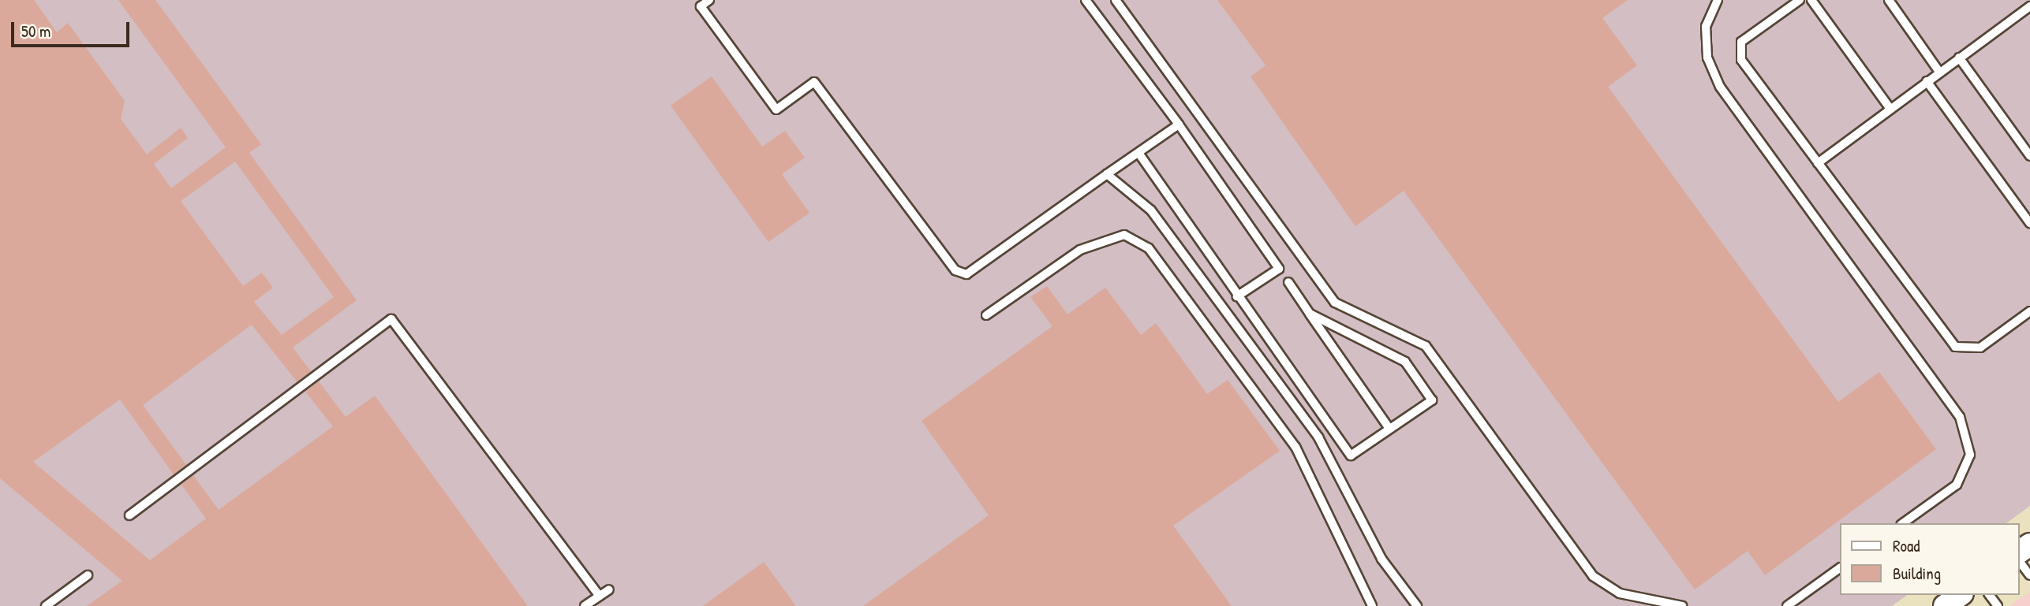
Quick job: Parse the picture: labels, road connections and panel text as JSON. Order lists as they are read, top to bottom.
{
  "legend": ["Road", "Building"],
  "scale_bar": "50 m"
}
